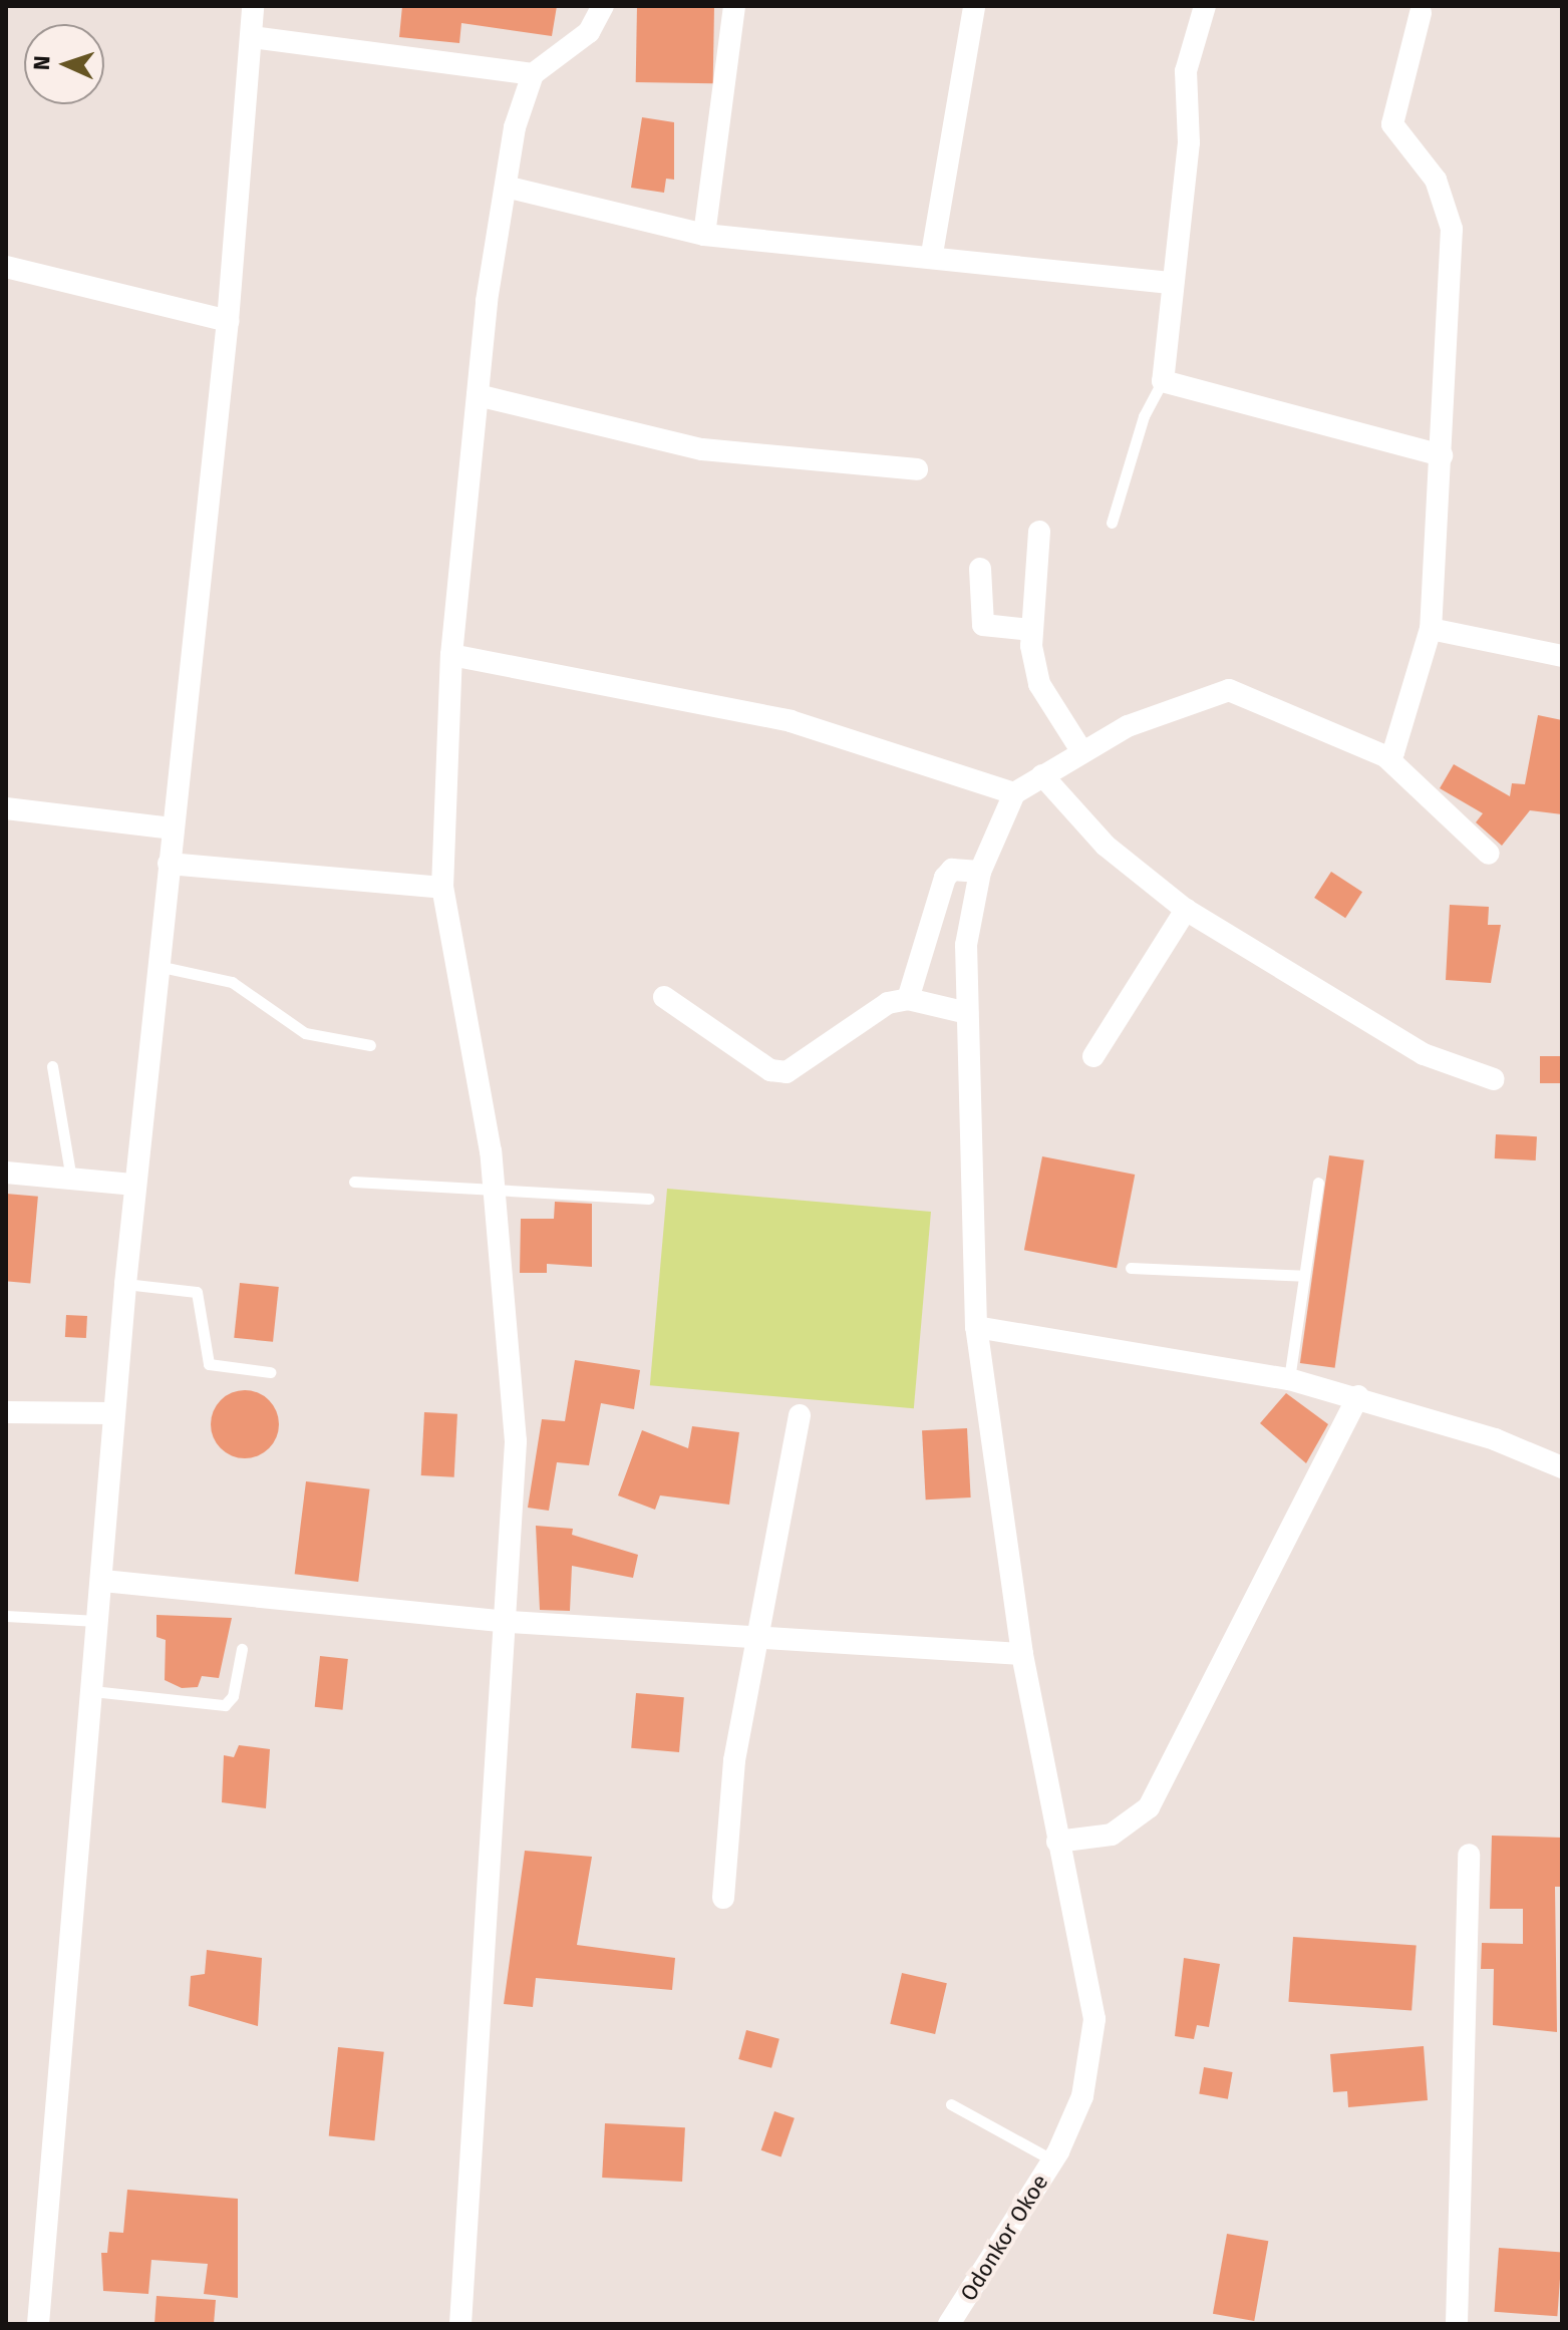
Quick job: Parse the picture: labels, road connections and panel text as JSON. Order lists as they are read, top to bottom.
{
  "streets": {
    "street": ["Odonkor Okoe"]
  },
  "north": "left"
}
